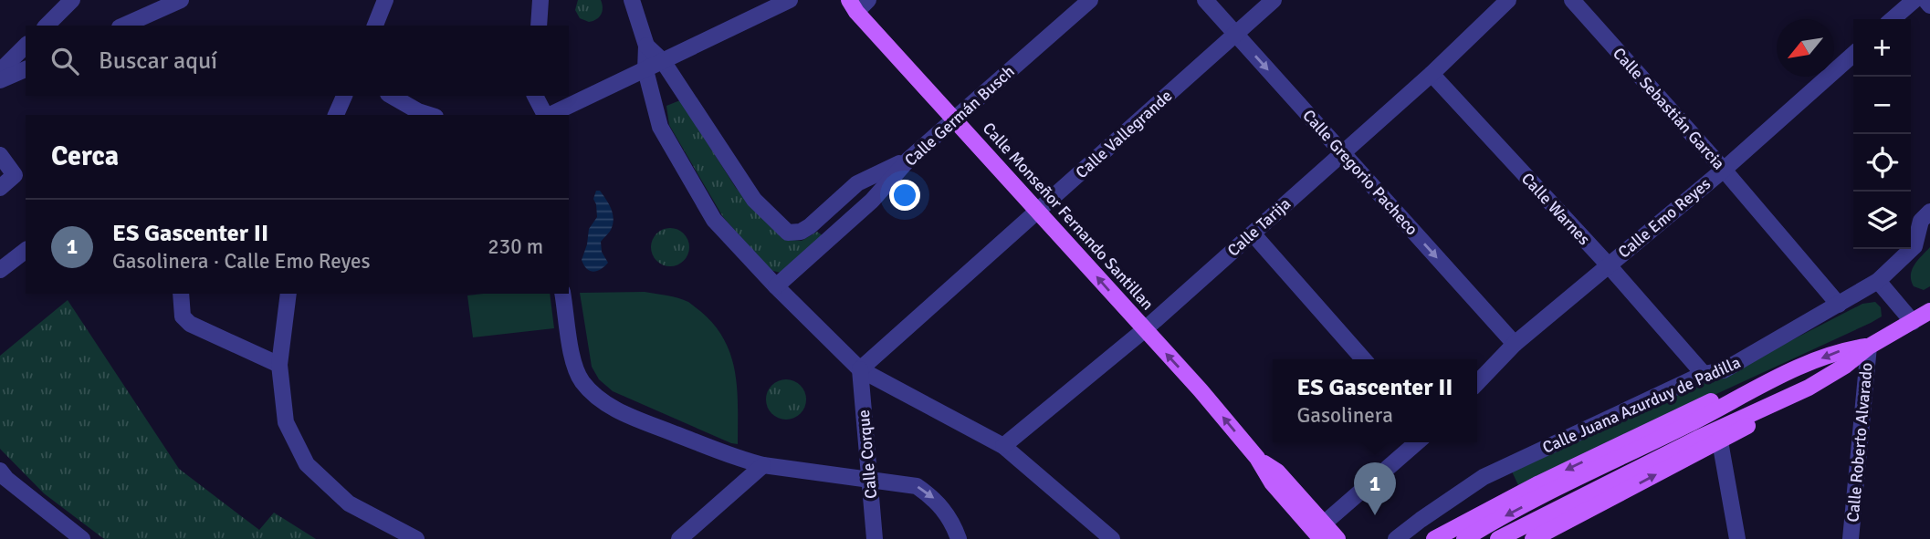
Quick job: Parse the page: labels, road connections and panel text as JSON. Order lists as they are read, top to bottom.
{
  "streets": {
    "main road": ["Calle Monseñor Fernando Santillan"],
    "street": [
      "Calle Sebastián Garcia",
      "Calle Germán Busch",
      "Calle Vallegrande",
      "Calle Gregorio Pacheco",
      "Calle Warnes",
      "Calle Emo Reyes",
      "Calle Tarija",
      "Calle Juana Azurduy de Padilla",
      "Calle Roberto Alvarado",
      "Calle Corque"
    ]
  },
  "crossings": [
    ["Calle Sebastián Garcia", "Calle Emo Reyes"],
    ["Calle Sebastián Garcia", "Calle Juana Azurduy de Padilla"],
    ["Calle Germán Busch", "Calle Monseñor Fernando Santillan"],
    ["Calle Vallegrande", "Calle Gregorio Pacheco"],
    ["Calle Vallegrande", "Calle Monseñor Fernando Santillan"],
    ["Calle Vallegrande", "Calle Corque"],
    ["Calle Gregorio Pacheco", "Calle Emo Reyes"],
    ["Calle Gregorio Pacheco", "Calle Tarija"],
    ["Calle Warnes", "Calle Emo Reyes"],
    ["Calle Warnes", "Calle Tarija"],
    ["Calle Warnes", "Calle Juana Azurduy de Padilla"],
    ["Calle Monseñor Fernando Santillan", "Calle Tarija"]
  ],
  "one_way": ["Calle Monseñor Fernando Santillan"],
  "north": "bottom left",
  "page": {
    "map_buttons": ["+", "−"],
    "search": "Buscar aquí",
    "heading": "Cerca",
    "list": [
      {
        "mark": "1",
        "name": "ES Gascenter II",
        "note": "Gasolinera · Calle Emo Reyes",
        "value": "230 m"
      }
    ],
    "popup": ["ES Gascenter II", "Gasolinera"],
    "pins": "1"
  }
}
